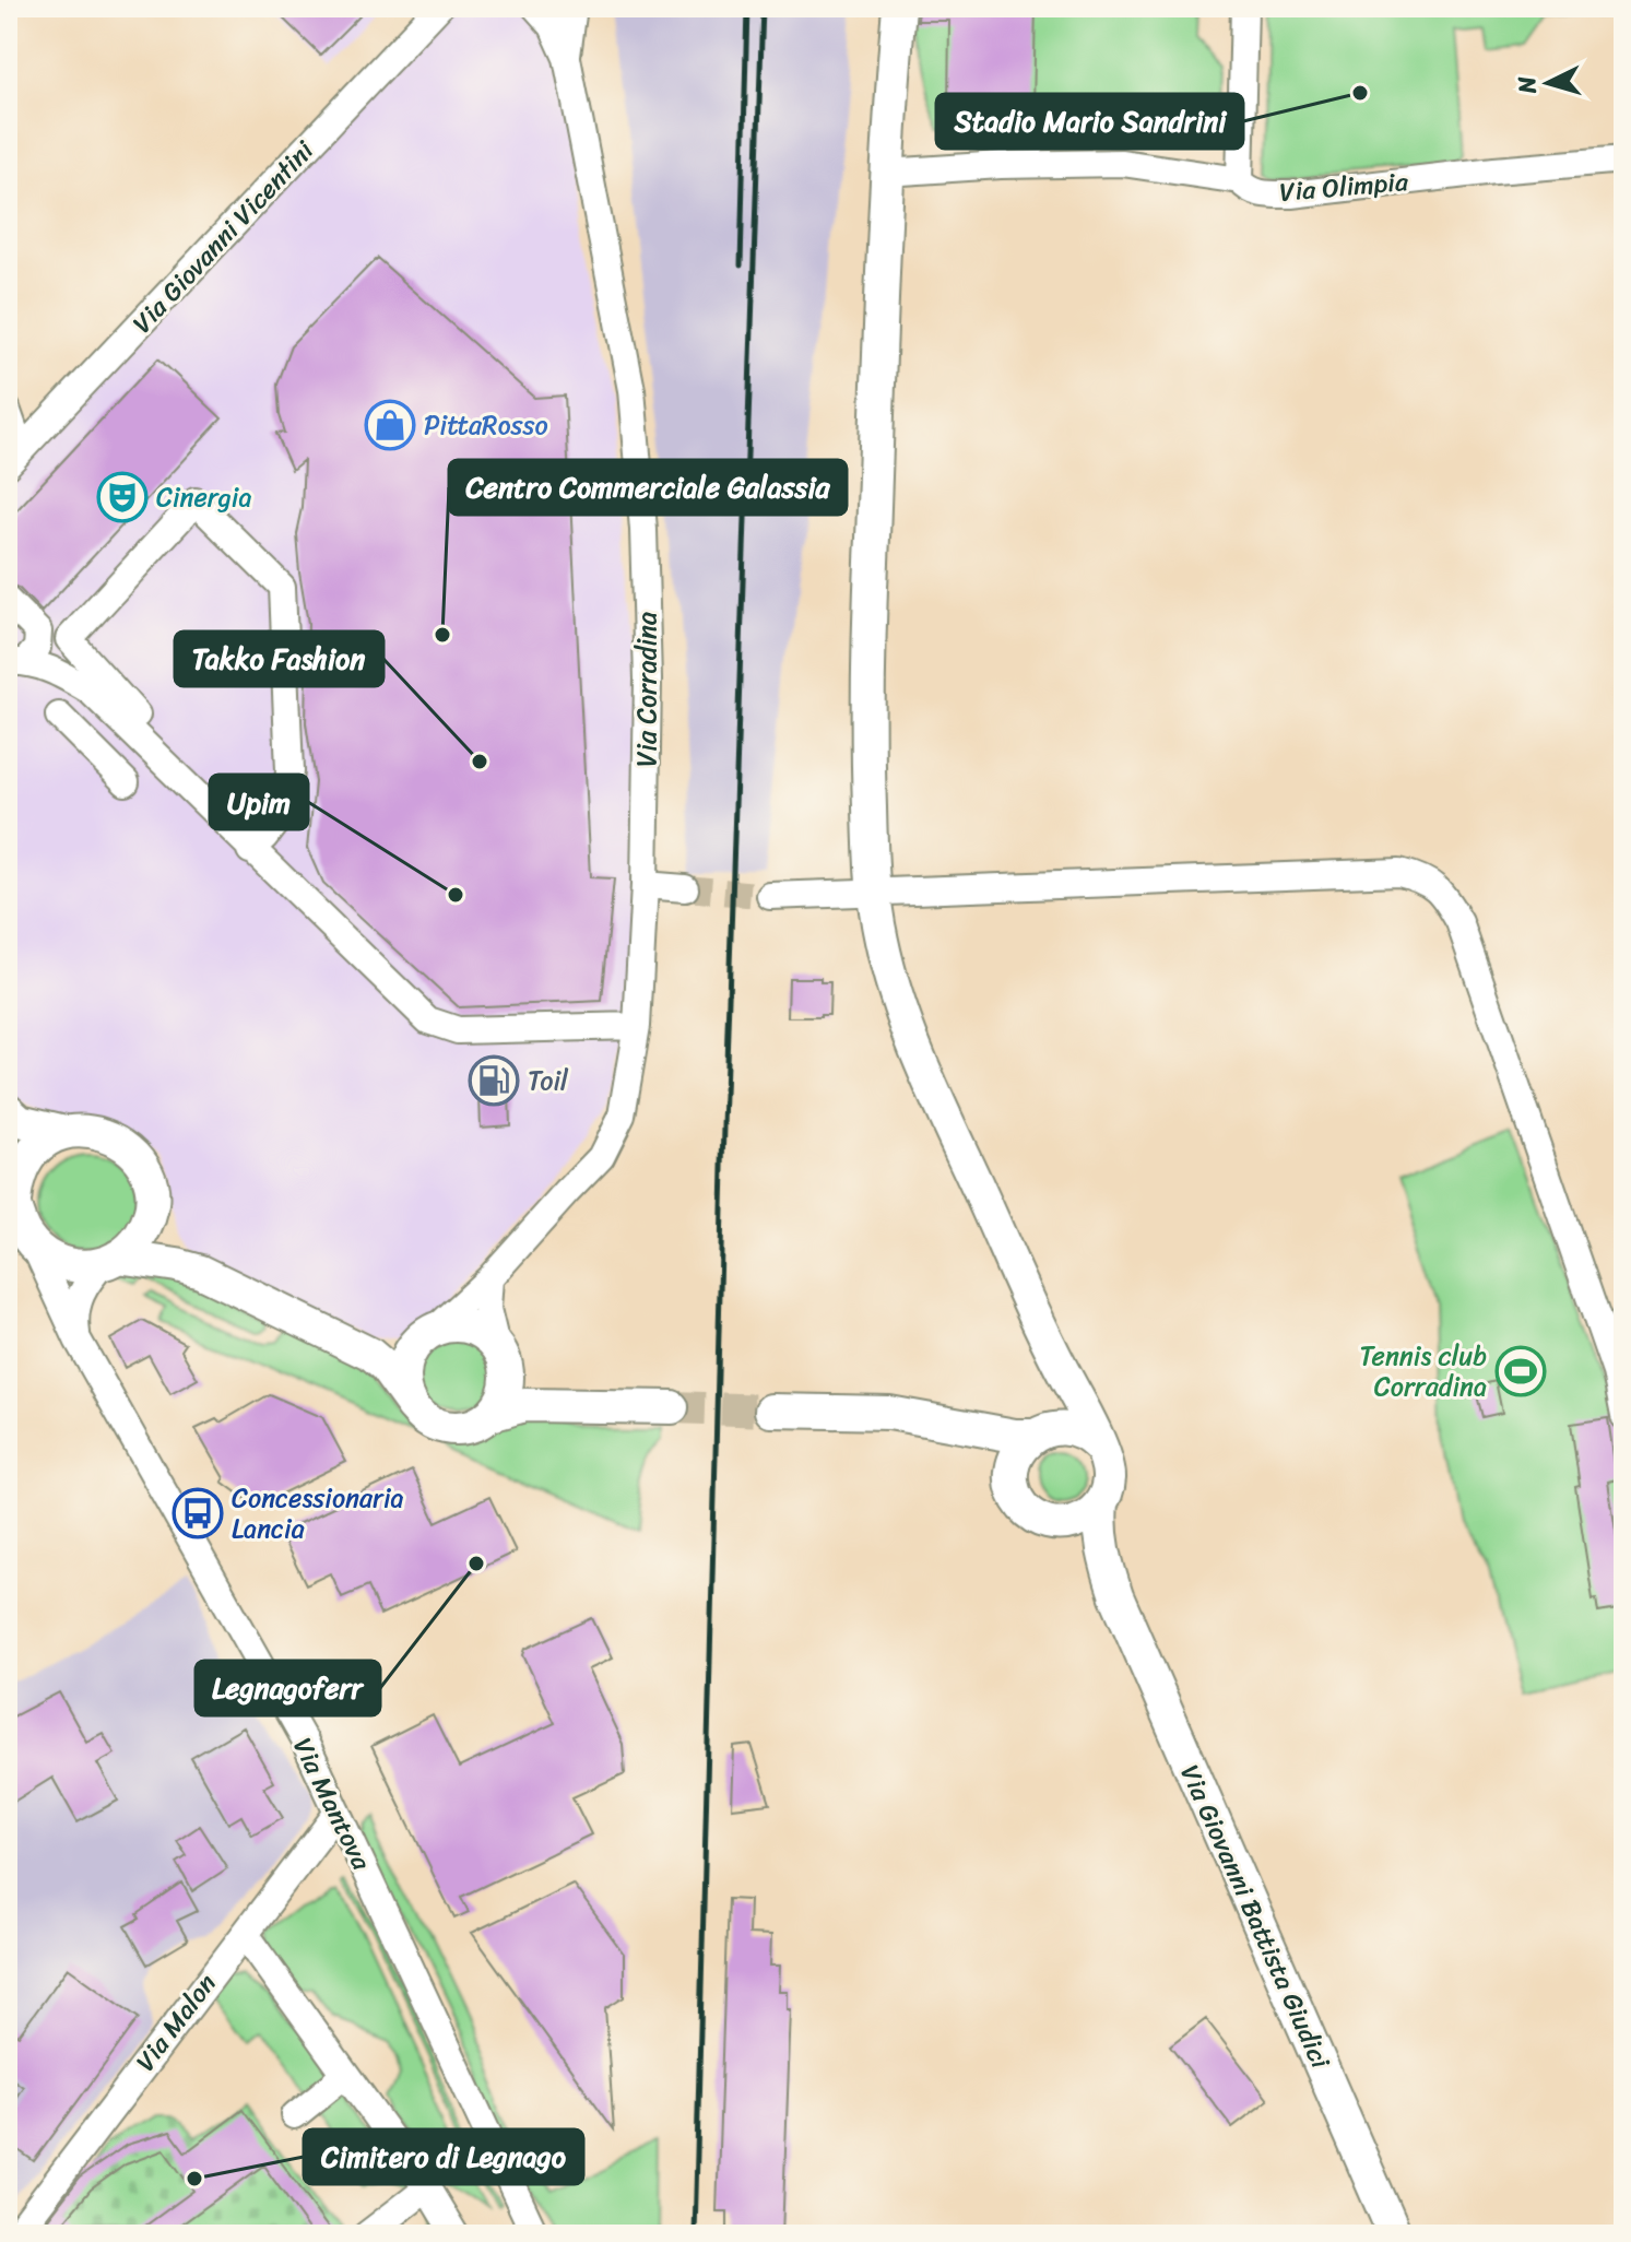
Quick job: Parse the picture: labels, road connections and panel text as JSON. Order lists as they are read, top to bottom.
{
  "streets": {
    "main road": ["Via Mantova", "Via Giovanni Battista Giudici"],
    "street": [
      "Via Olimpia",
      "Via Giovanni Vicentini",
      "Via Corradina",
      "Via Malon"
    ]
  },
  "crossings": [
    ["Via Mantova", "Via Malon"]
  ],
  "places": {
    "other": [
      "Stadio Mario Sandrini",
      "Centro Commerciale Galassia",
      "Takko Fashion",
      "Upim",
      "Legnagoferr",
      "Cimitero di Legnago"
    ],
    "shop": ["PittaRosso"],
    "theatre": ["Cinergia"],
    "fuel station": ["Toil"],
    "sports": ["Tennis club Corradina"],
    "bus stop": ["Concessionaria Lancia"]
  },
  "north": "left"
}
